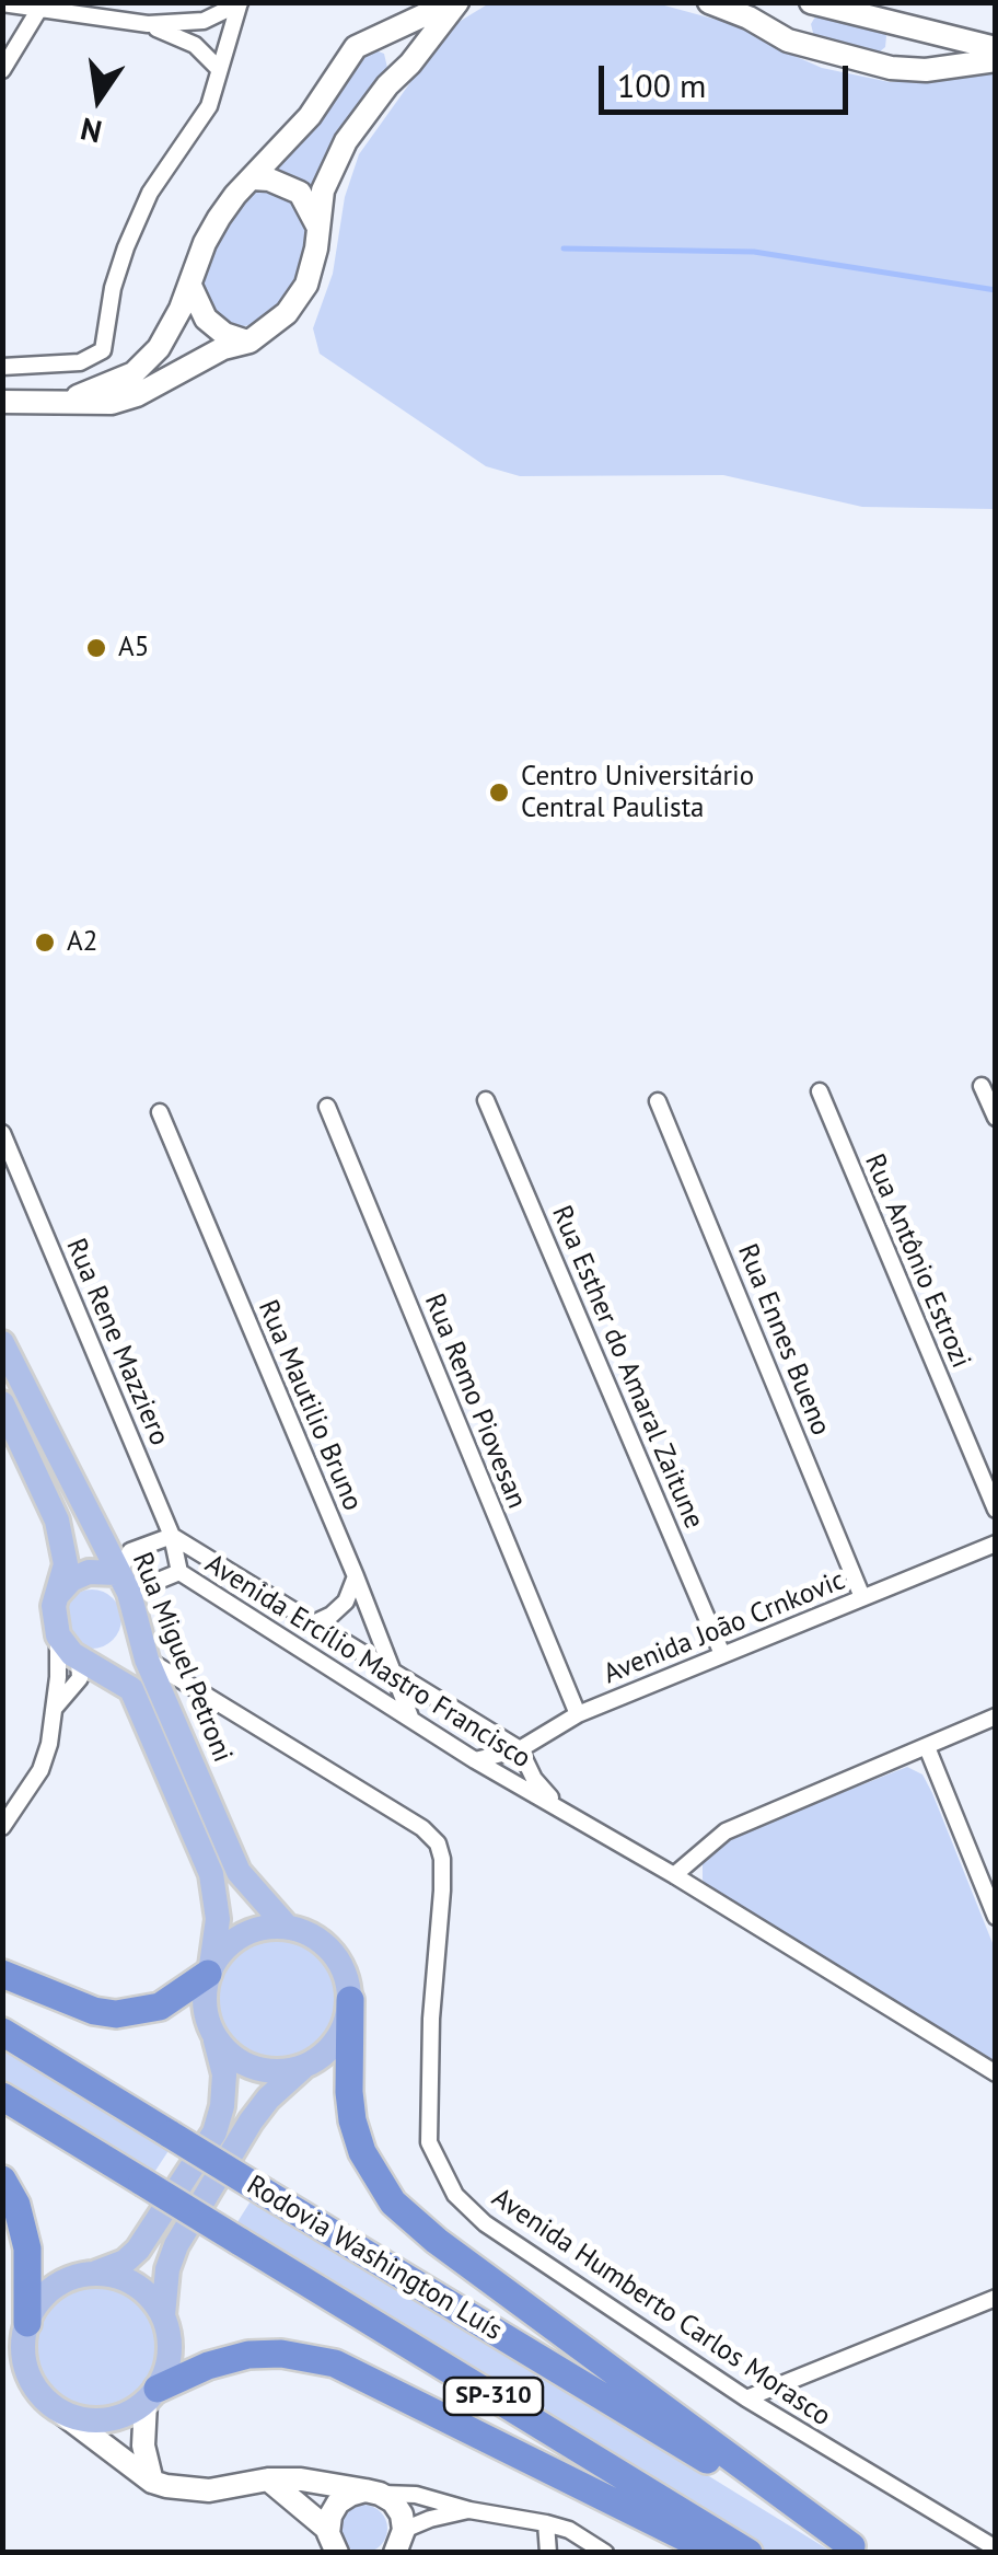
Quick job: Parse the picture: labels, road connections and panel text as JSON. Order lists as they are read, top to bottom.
{
  "streets": {
    "highway": ["Rodovia Washington Luís", "SP-310"],
    "main road": ["Rua Miguel Petroni"],
    "street": [
      "Rua Antônio Estrozi",
      "Rua Ennes Bueno",
      "Rua Rene Mazziero",
      "Rua Esther do Amaral Zaitune",
      "Rua Remo Piovesan",
      "Rua Mautilio Bruno",
      "Avenida João Crnkovic",
      "Avenida Ercílio Mastro Francisco",
      "Avenida Humberto Carlos Morasco"
    ]
  },
  "crossings": [
    ["Rua Ennes Bueno", "Avenida João Crnkovic"],
    ["Rua Rene Mazziero", "Avenida Ercílio Mastro Francisco"],
    ["Rua Esther do Amaral Zaitune", "Avenida João Crnkovic"],
    ["Rua Remo Piovesan", "Avenida João Crnkovic"],
    ["Rua Mautilio Bruno", "Avenida Ercílio Mastro Francisco"],
    ["Avenida João Crnkovic", "Avenida Ercílio Mastro Francisco"],
    ["Rua Miguel Petroni", "Avenida Ercílio Mastro Francisco"],
    ["Rua Miguel Petroni", "Avenida Humberto Carlos Morasco"],
    ["Avenida Ercílio Mastro Francisco", "Avenida Humberto Carlos Morasco"]
  ],
  "places": ["A5", "Centro Universitário Central Paulista", "A2"],
  "scale_bar": "100 m",
  "north": "bottom"
}
